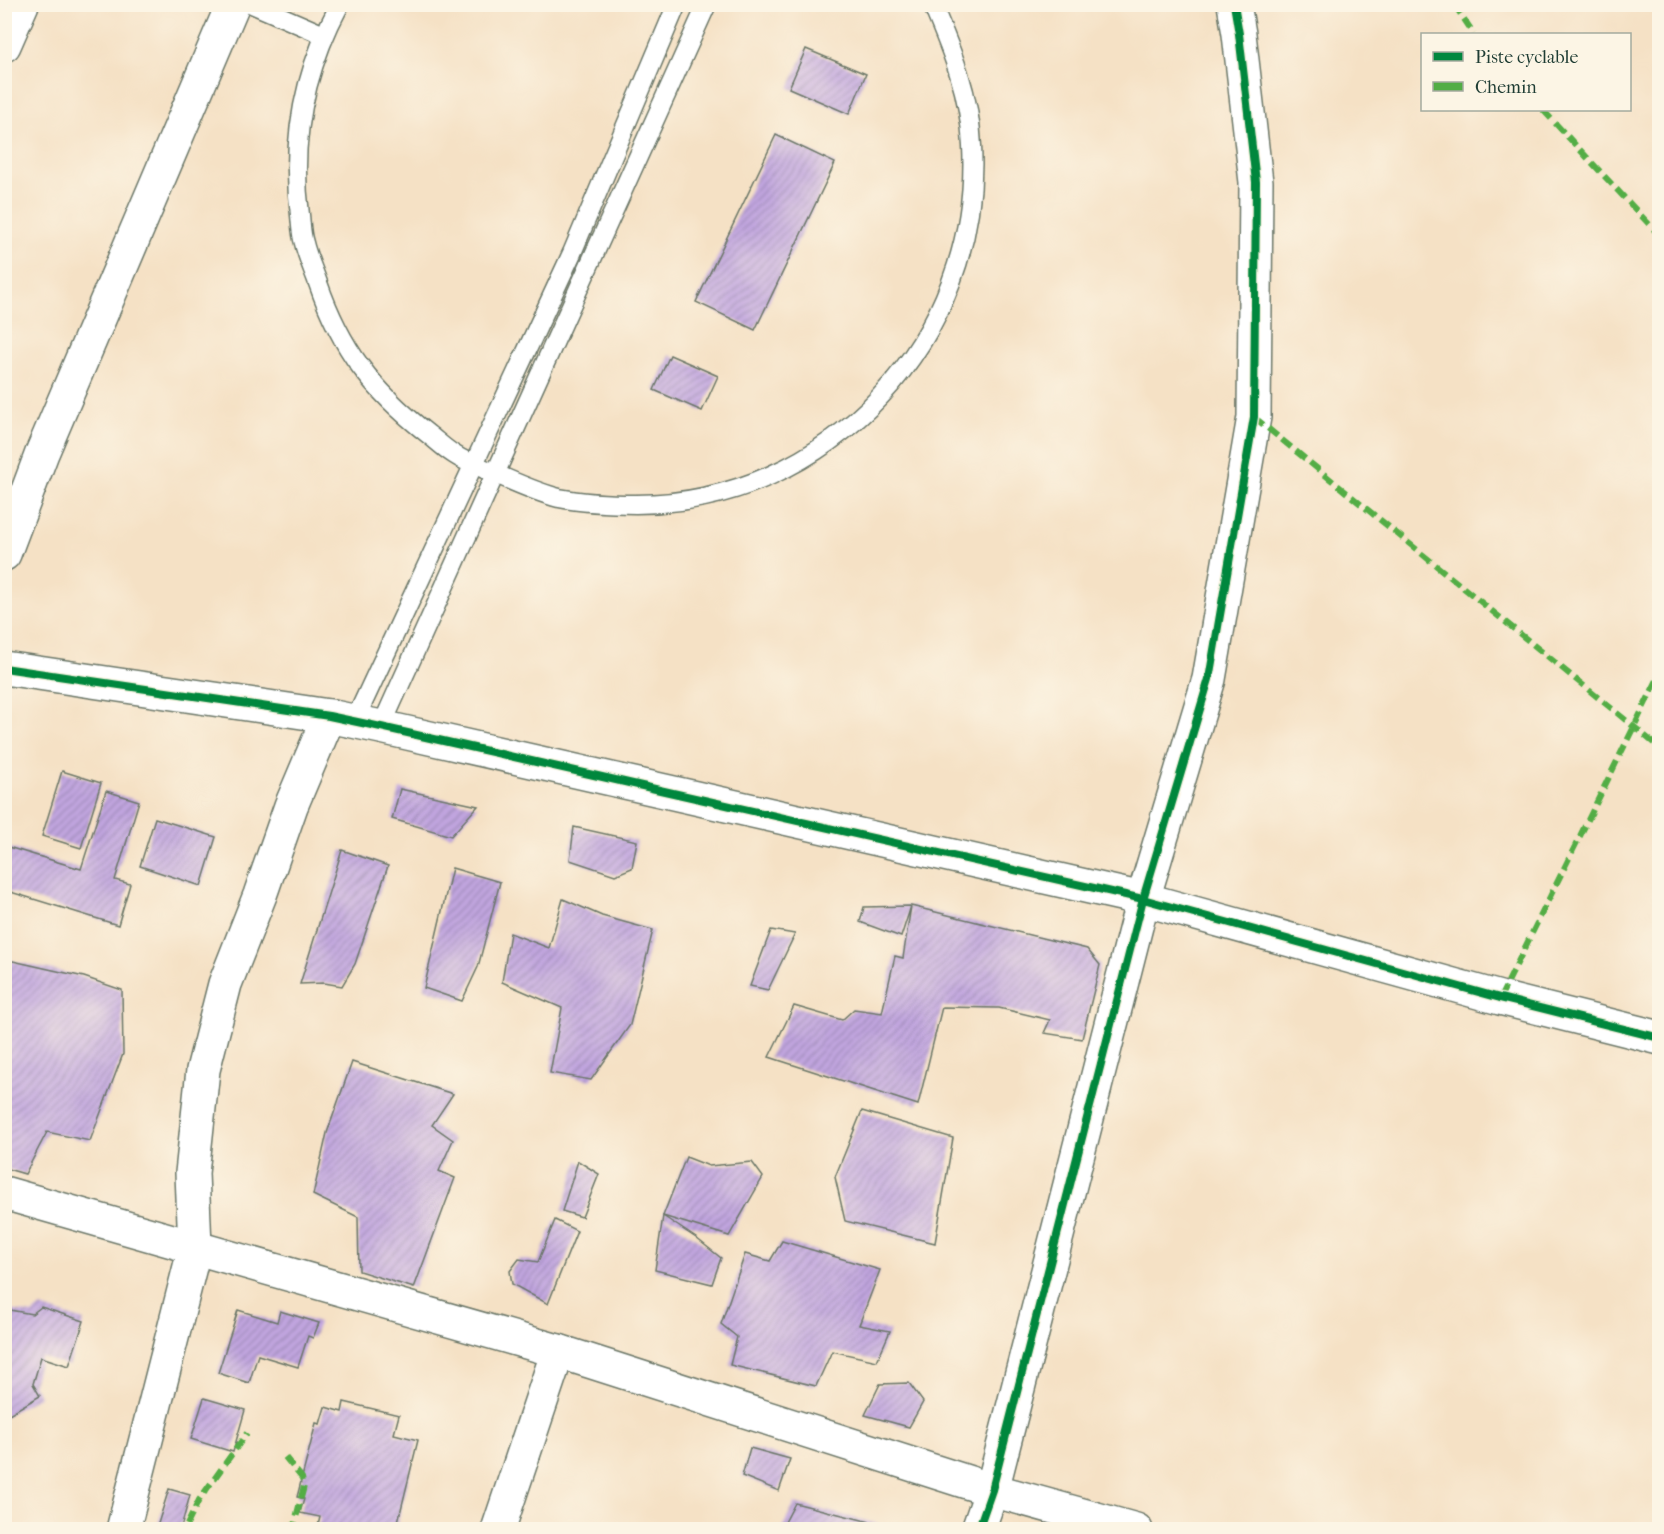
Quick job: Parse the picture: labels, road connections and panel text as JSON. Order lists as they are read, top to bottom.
{
  "legend": ["Piste cyclable", "Chemin"]
}
